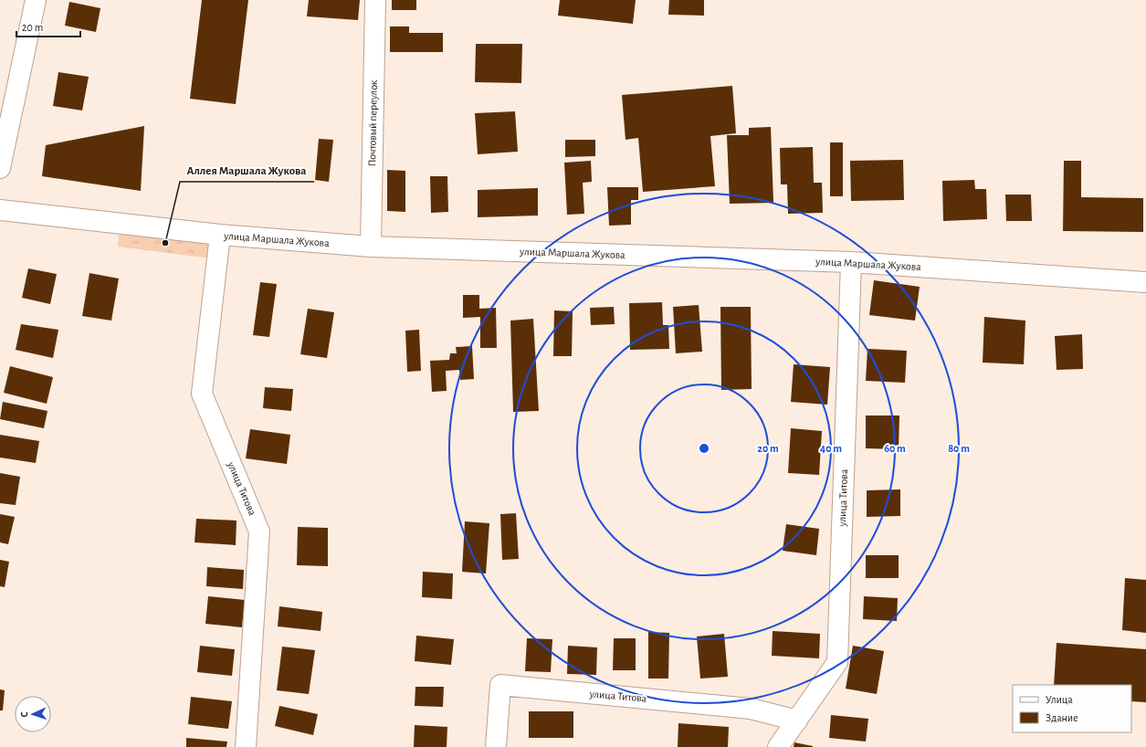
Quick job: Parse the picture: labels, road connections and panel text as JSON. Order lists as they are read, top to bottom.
{
  "streets": {
    "street": ["Почтовый переулок", "улица Маршала Жукова", "улица Титова"]
  },
  "crossings": [
    ["Почтовый переулок", "улица Маршала Жукова"],
    ["улица Маршала Жукова", "улица Титова"]
  ],
  "places": ["Аллея Маршала Жукова"],
  "legend": ["Улица", "Здание"],
  "scale_bar": "20 m",
  "north": "left",
  "rings": [
    "20 m",
    "40 m",
    "60 m",
    "80 m"
  ]
}
